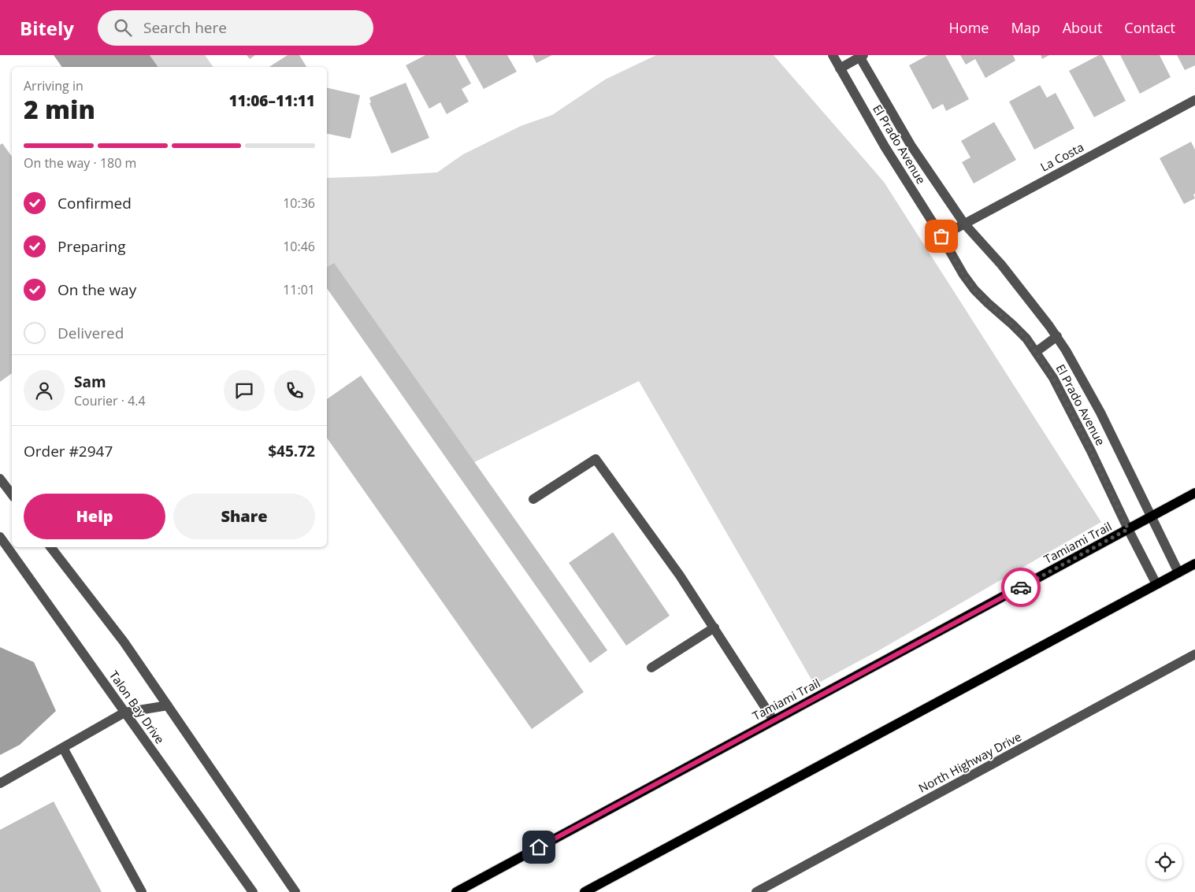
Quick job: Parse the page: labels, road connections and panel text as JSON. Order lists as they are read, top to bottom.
{
  "streets": {
    "main road": ["Tamiami Trail"],
    "street": [
      "El Prado Avenue",
      "La Costa",
      "Talon Bay Drive",
      "North Highway Drive"
    ]
  },
  "crossings": [
    ["El Prado Avenue", "La Costa"],
    ["El Prado Avenue", "Tamiami Trail"]
  ],
  "page": {
    "header": "Bitely",
    "search": "Search here",
    "nav": [
      "Home",
      "Map",
      "About",
      "Contact"
    ],
    "heading": ["2 min", "Arriving in", "11:06–11:11"],
    "panel": [
      "Sam",
      "Courier · 4.4",
      "Order #2947",
      "$45.72"
    ],
    "bar": "On the way · 180 m",
    "list": [
      ["Confirmed", "10:36"],
      ["Preparing", "10:46"],
      ["On the way", "11:01"],
      "Delivered"
    ],
    "buttons": ["Help", "Share"]
  }
}
